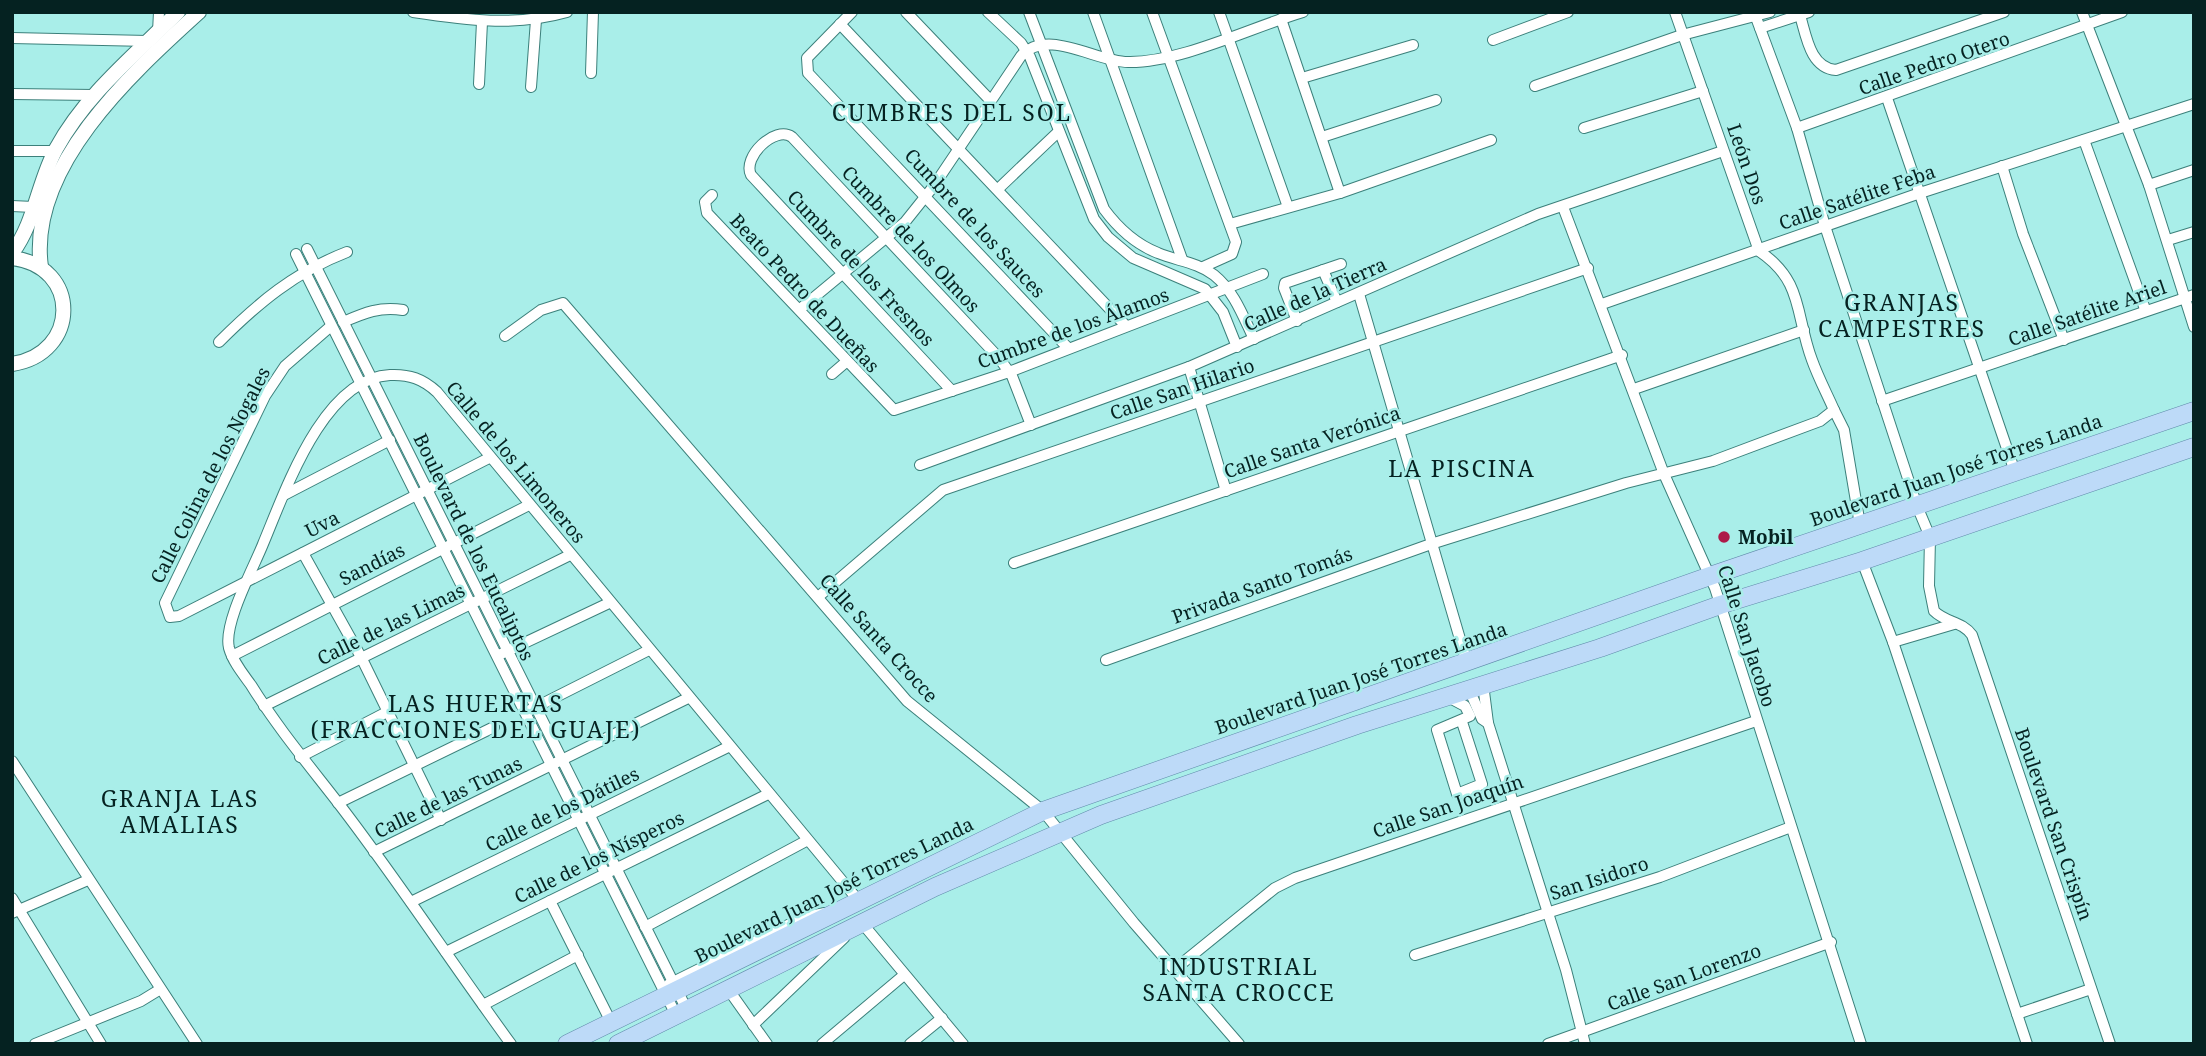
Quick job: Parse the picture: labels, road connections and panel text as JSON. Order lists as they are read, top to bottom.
{
  "streets": {
    "main road": ["Boulevard Juan José Torres Landa"],
    "street": [
      "Calle Pedro Otero",
      "León Dos",
      "Calle Satélite Feba",
      "Cumbre de los Sauces",
      "Cumbre de los Olmos",
      "Cumbre de los Fresnos",
      "Beato Pedro de Dueñas",
      "Calle de la Tierra",
      "Calle Satélite Ariel",
      "Cumbre de los Álamos",
      "Calle San Hilario",
      "Calle Santa Verónica",
      "Calle de los Limoneros",
      "Calle Colina de los Nogales",
      "Uva",
      "Boulevard de los Eucaliptos",
      "Sandías",
      "Privada Santo Tomás",
      "Calle de las Limas",
      "Calle San Jacobo",
      "Calle Santa Crocce",
      "Calle de las Tunas",
      "Calle San Joaquín",
      "Calle de los Dátiles",
      "Boulevard San Crispín",
      "Calle de los Nísperos",
      "San Isidoro",
      "Calle San Lorenzo"
    ]
  },
  "crossings": [
    ["Calle Pedro Otero", "Boulevard San Crispín"],
    ["León Dos", "Calle Satélite Feba"],
    ["León Dos", "Calle de la Tierra"],
    ["Calle Satélite Feba", "Calle San Jacobo"],
    ["Calle Satélite Feba", "Boulevard San Crispín"],
    ["Cumbre de los Sauces", "Cumbre de los Álamos"],
    ["Cumbre de los Olmos", "Cumbre de los Fresnos"],
    ["Cumbre de los Olmos", "Calle de la Tierra"],
    ["Cumbre de los Olmos", "Cumbre de los Álamos"],
    ["Cumbre de los Fresnos", "Cumbre de los Álamos"],
    ["Beato Pedro de Dueñas", "Cumbre de los Álamos"],
    ["Calle de la Tierra", "Calle San Jacobo"],
    ["Calle Satélite Ariel", "Boulevard San Crispín"],
    ["Calle San Hilario", "Calle San Jacobo"],
    ["Calle San Hilario", "Calle Santa Crocce"],
    ["Calle Santa Verónica", "Calle San Jacobo"],
    ["Calle de los Limoneros", "Boulevard Juan José Torres Landa"],
    ["Calle de los Limoneros", "Uva"],
    ["Calle de los Limoneros", "Boulevard de los Eucaliptos"],
    ["Calle de los Limoneros", "Sandías"],
    ["Calle de los Limoneros", "Calle de las Limas"],
    ["Calle de los Limoneros", "Calle de las Tunas"],
    ["Calle de los Limoneros", "Calle de los Dátiles"],
    ["Calle de los Limoneros", "Calle de los Nísperos"],
    ["Boulevard Juan José Torres Landa", "Boulevard de los Eucaliptos"],
    ["Boulevard Juan José Torres Landa", "Calle San Jacobo"],
    ["Boulevard Juan José Torres Landa", "Calle Santa Crocce"],
    ["Boulevard Juan José Torres Landa", "Boulevard San Crispín"],
    ["Calle Colina de los Nogales", "Uva"],
    ["Calle Colina de los Nogales", "Boulevard de los Eucaliptos"],
    ["Uva", "Boulevard de los Eucaliptos"],
    ["Boulevard de los Eucaliptos", "Sandías"],
    ["Boulevard de los Eucaliptos", "Calle de las Limas"],
    ["Boulevard de los Eucaliptos", "Calle de las Tunas"],
    ["Boulevard de los Eucaliptos", "Calle de los Dátiles"],
    ["Boulevard de los Eucaliptos", "Calle de los Nísperos"],
    ["Privada Santo Tomás", "Calle San Jacobo"],
    ["Calle San Jacobo", "Calle San Joaquín"],
    ["Calle San Jacobo", "San Isidoro"],
    ["Calle San Jacobo", "Calle San Lorenzo"],
    ["Calle Santa Crocce", "Calle San Joaquín"]
  ],
  "districts": [
    "CUMBRES DEL SOL",
    "GRANJAS CAMPESTRES",
    "LA PISCINA",
    "LAS HUERTAS (FRACCIONES DEL GUAJE)",
    "GRANJA LAS AMALIAS",
    "INDUSTRIAL SANTA CROCCE"
  ],
  "places": ["Mobil"]
}
